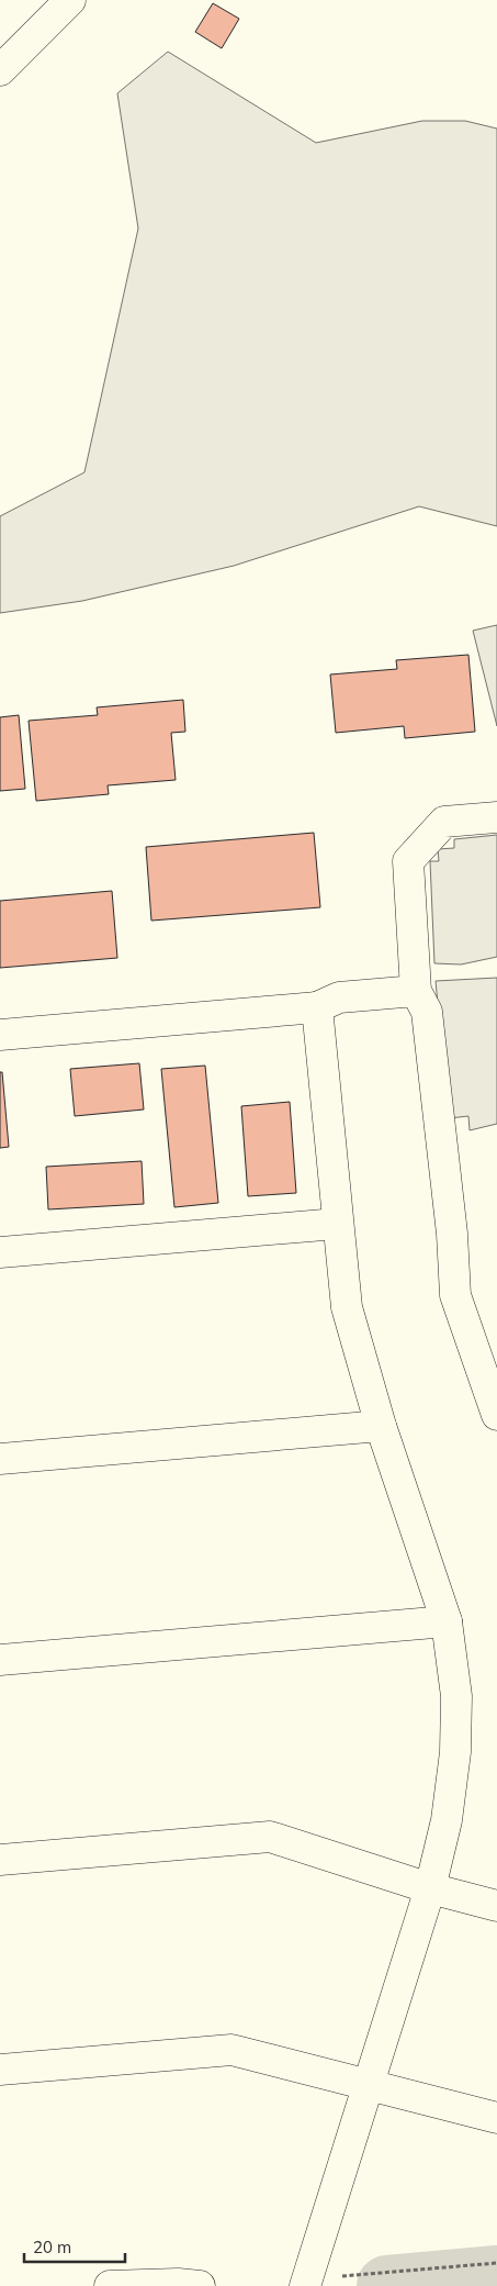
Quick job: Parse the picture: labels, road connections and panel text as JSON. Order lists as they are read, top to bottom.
{
  "scale_bar": "20 m"
}
